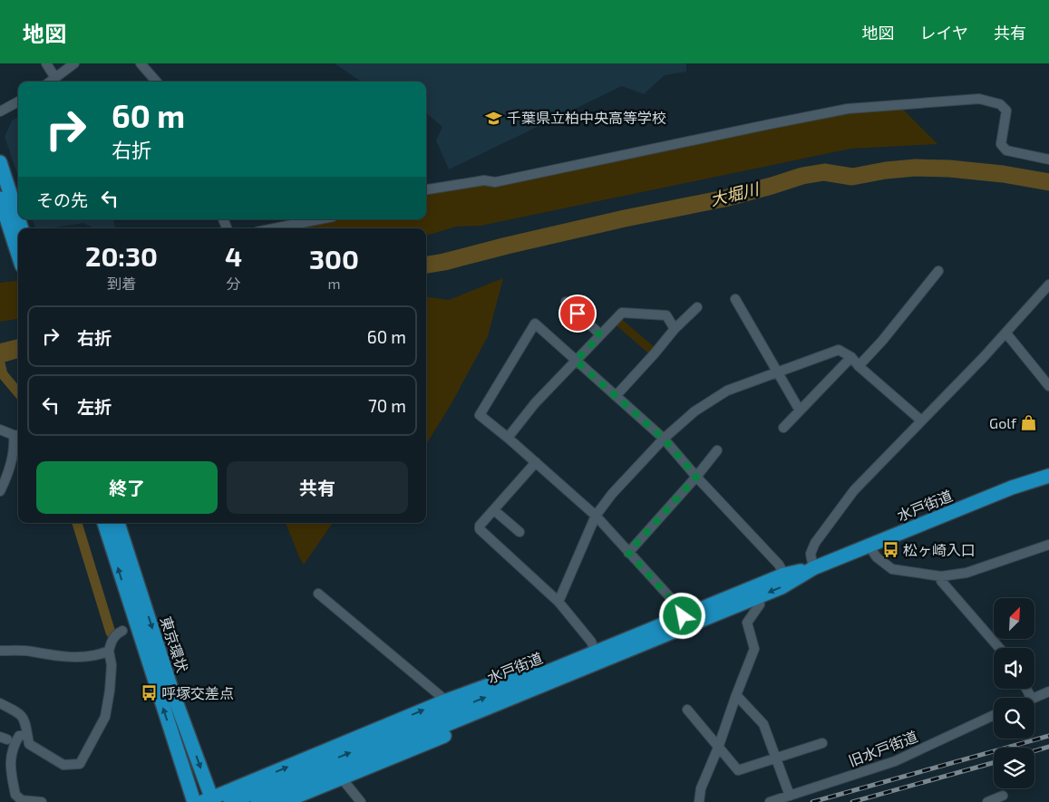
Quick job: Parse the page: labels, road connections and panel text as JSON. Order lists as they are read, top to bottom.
{
  "streets": {
    "highway": ["水戸街道", "東京環状"],
    "street": ["旧水戸街道"]
  },
  "water": ["大堀川"],
  "places": {
    "school or university": ["千葉県立柏中央高等学校"],
    "shop": ["Golf"],
    "bus stop": ["松ヶ崎入口", "呼塚交差点"]
  },
  "north": "top right",
  "page": {
    "header": "地図",
    "nav": ["地図", "レイヤ", "共有"],
    "turn": ["60 m", "右折"],
    "then": "その先",
    "eta": [
      "20:30",
      "到着",
      "4",
      "分",
      "300",
      "m"
    ],
    "list": [
      {
        "name": "右折",
        "value": "60 m"
      },
      {
        "name": "左折",
        "value": "70 m"
      }
    ],
    "buttons": ["終了", "共有"]
  }
}
